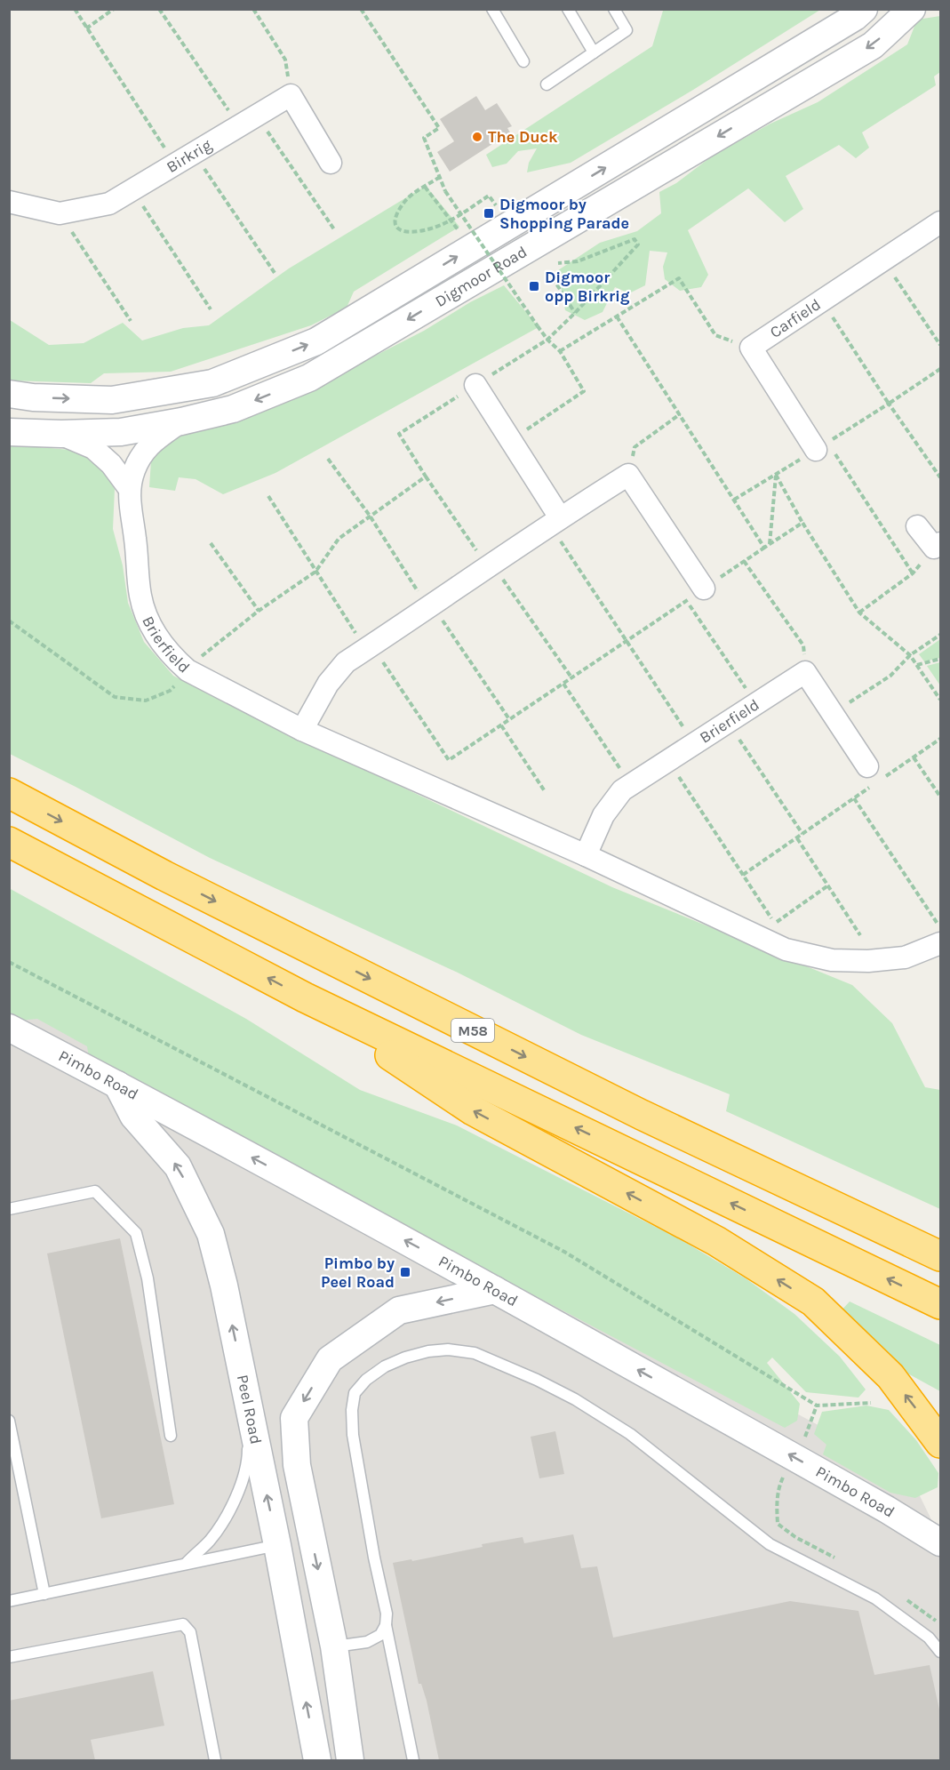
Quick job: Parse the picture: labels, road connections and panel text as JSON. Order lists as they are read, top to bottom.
{
  "streets": {
    "highway": ["M58"],
    "street": [
      "Birkrig",
      "Digmoor Road",
      "Carfield",
      "Brierfield",
      "Pimbo Road",
      "Peel Road"
    ]
  },
  "crossings": [
    ["Digmoor Road", "Brierfield"],
    ["Pimbo Road", "Peel Road"]
  ],
  "one_way": ["Pimbo Road", "Peel Road"],
  "places": {
    "other": ["The Duck"],
    "transit": ["Digmoor by Shopping Parade", "Digmoor opp Birkrig", "Pimbo by Peel Road"]
  }
}
